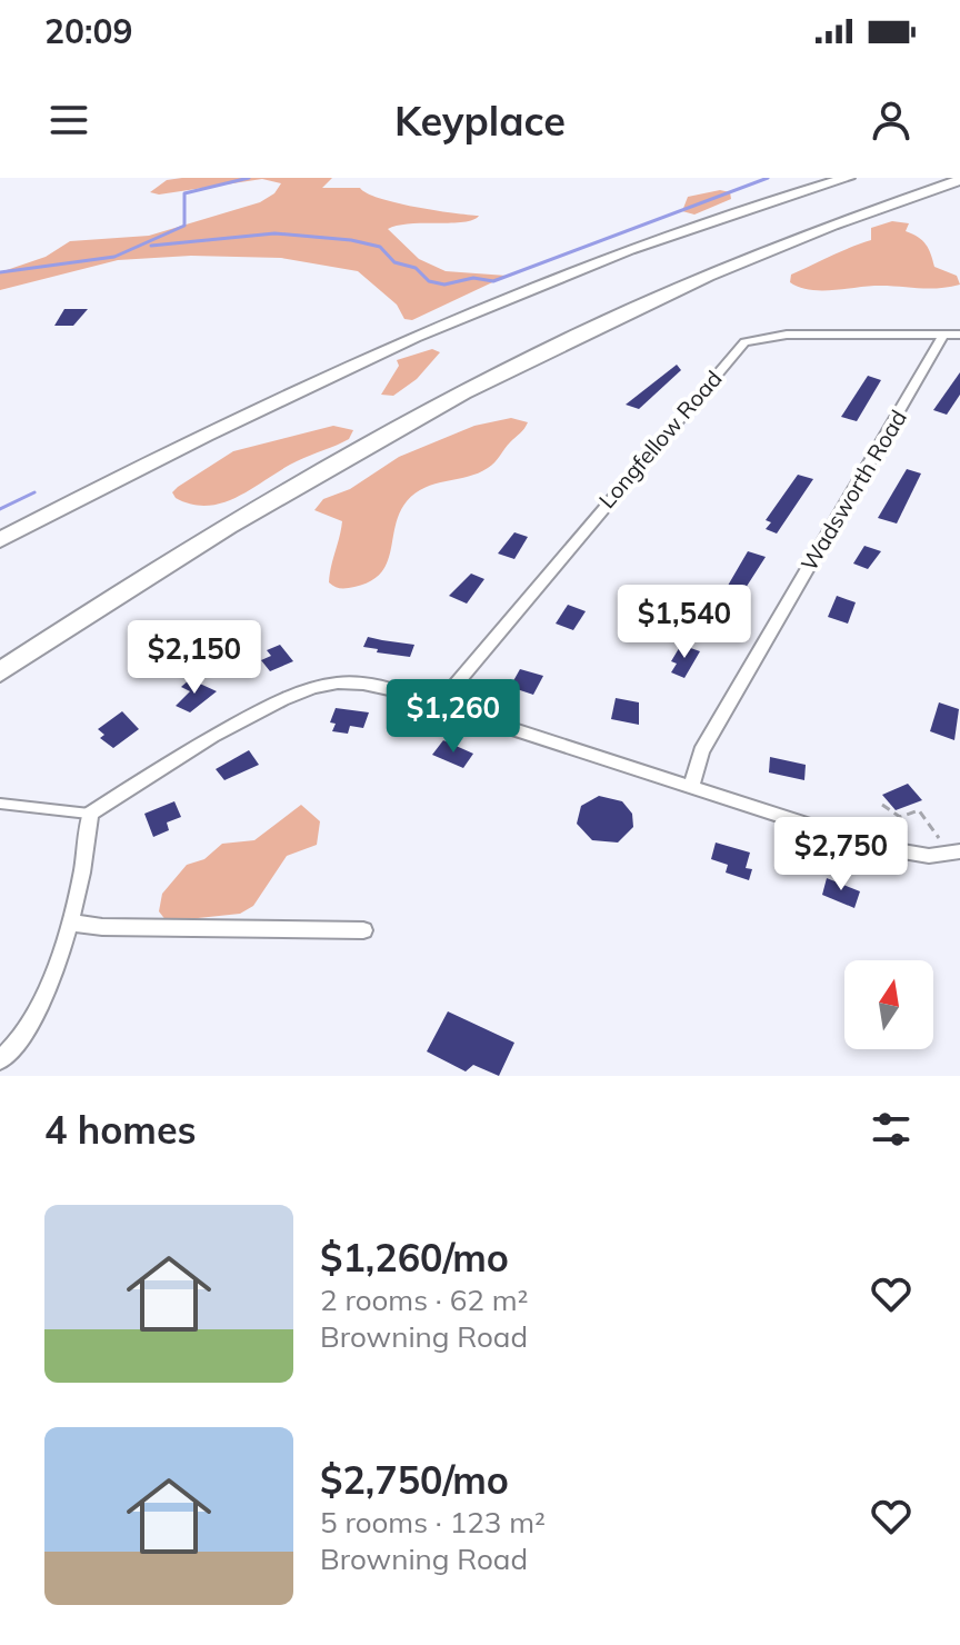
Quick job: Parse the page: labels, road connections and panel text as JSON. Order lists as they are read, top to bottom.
{
  "streets": {
    "street": ["Longfellow Road", "Wadsworth Road"]
  },
  "crossings": [
    ["Longfellow Road", "Wadsworth Road"]
  ],
  "north": "top",
  "page": {
    "status": "20:09",
    "header": "Keyplace",
    "price": [
      "$1,540",
      "$2,150",
      "$1,260",
      "$2,750"
    ],
    "heading": "4 homes",
    "list": [
      {
        "name": "$1,260/mo",
        "note": "2 rooms · 62 m² · Browning Road"
      },
      {
        "name": "$2,750/mo",
        "note": "5 rooms · 123 m² · Browning Road"
      }
    ]
  }
}
